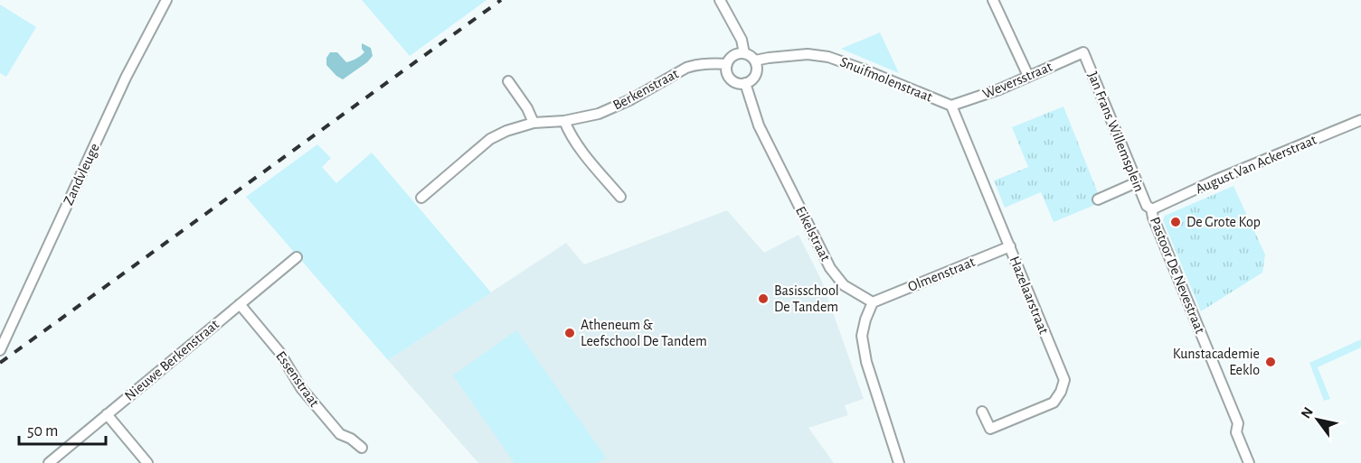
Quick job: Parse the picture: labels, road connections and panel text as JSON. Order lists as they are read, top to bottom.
{
  "streets": {
    "street": [
      "Snuifmolenstraat",
      "Weversstraat",
      "Berkenstraat",
      "Jan Frans Willemsplein",
      "August Van Ackerstraat",
      "Zandvleuge",
      "Eikelstraat",
      "Olmenstraat",
      "Pastoor De Nevestraat",
      "Hazelaarstraat",
      "Nieuwe Berkenstraat",
      "Essenstraat"
    ]
  },
  "crossings": [
    ["Snuifmolenstraat", "Weversstraat"],
    ["Snuifmolenstraat", "Berkenstraat"],
    ["Snuifmolenstraat", "Eikelstraat"],
    ["Snuifmolenstraat", "Hazelaarstraat"],
    ["Weversstraat", "Jan Frans Willemsplein"],
    ["Weversstraat", "Hazelaarstraat"],
    ["Berkenstraat", "Eikelstraat"],
    ["Jan Frans Willemsplein", "August Van Ackerstraat"],
    ["Jan Frans Willemsplein", "Pastoor De Nevestraat"],
    ["August Van Ackerstraat", "Pastoor De Nevestraat"],
    ["Eikelstraat", "Olmenstraat"],
    ["Olmenstraat", "Hazelaarstraat"],
    ["Nieuwe Berkenstraat", "Essenstraat"]
  ],
  "places": [
    "De Grote Kop",
    "Basisschool De Tandem",
    "Atheneum & Leefschool De Tandem",
    "Kunstacademie Eeklo"
  ],
  "scale_bar": "50 m",
  "north": "top left"
}
